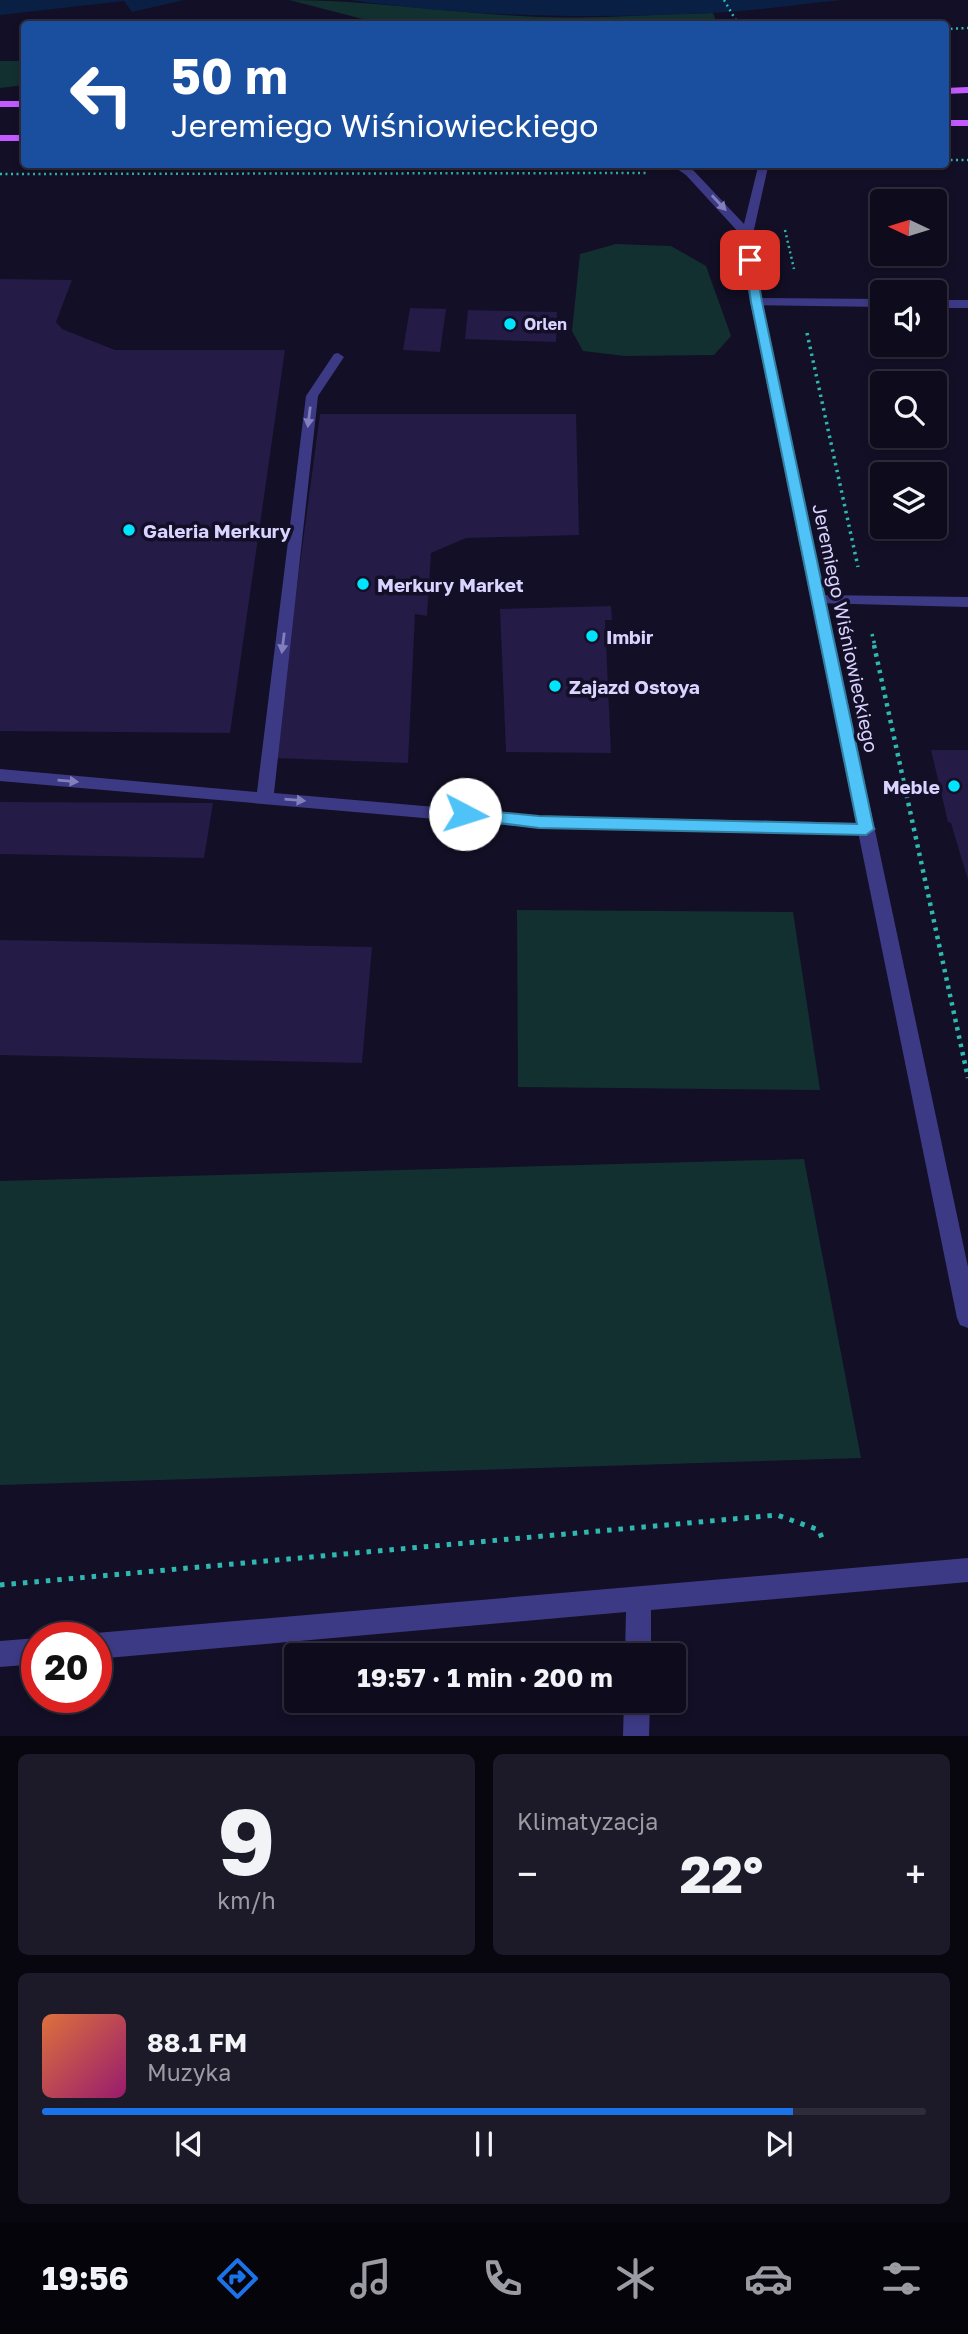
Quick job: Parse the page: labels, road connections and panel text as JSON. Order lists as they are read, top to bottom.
{
  "streets": {
    "street": ["Jeremiego Wiśniowieckiego"]
  },
  "places": [
    "Orlen",
    "Galeria Merkury",
    "Merkury Market",
    "Imbir",
    "Zajazd Ostoya",
    "Meble"
  ],
  "north": "left",
  "page": {
    "turn": ["50 m", "Jeremiego Wiśniowieckiego"],
    "limit": "20",
    "trip": "19:57 · 1 min · 200 m",
    "tile": [
      ["9", "km/h"],
      "Klimatyzacja"
    ],
    "heat": ["−", "22°", "+"],
    "song": ["88.1 FM", "Muzyka"],
    "tabs": "19:56"
  }
}
